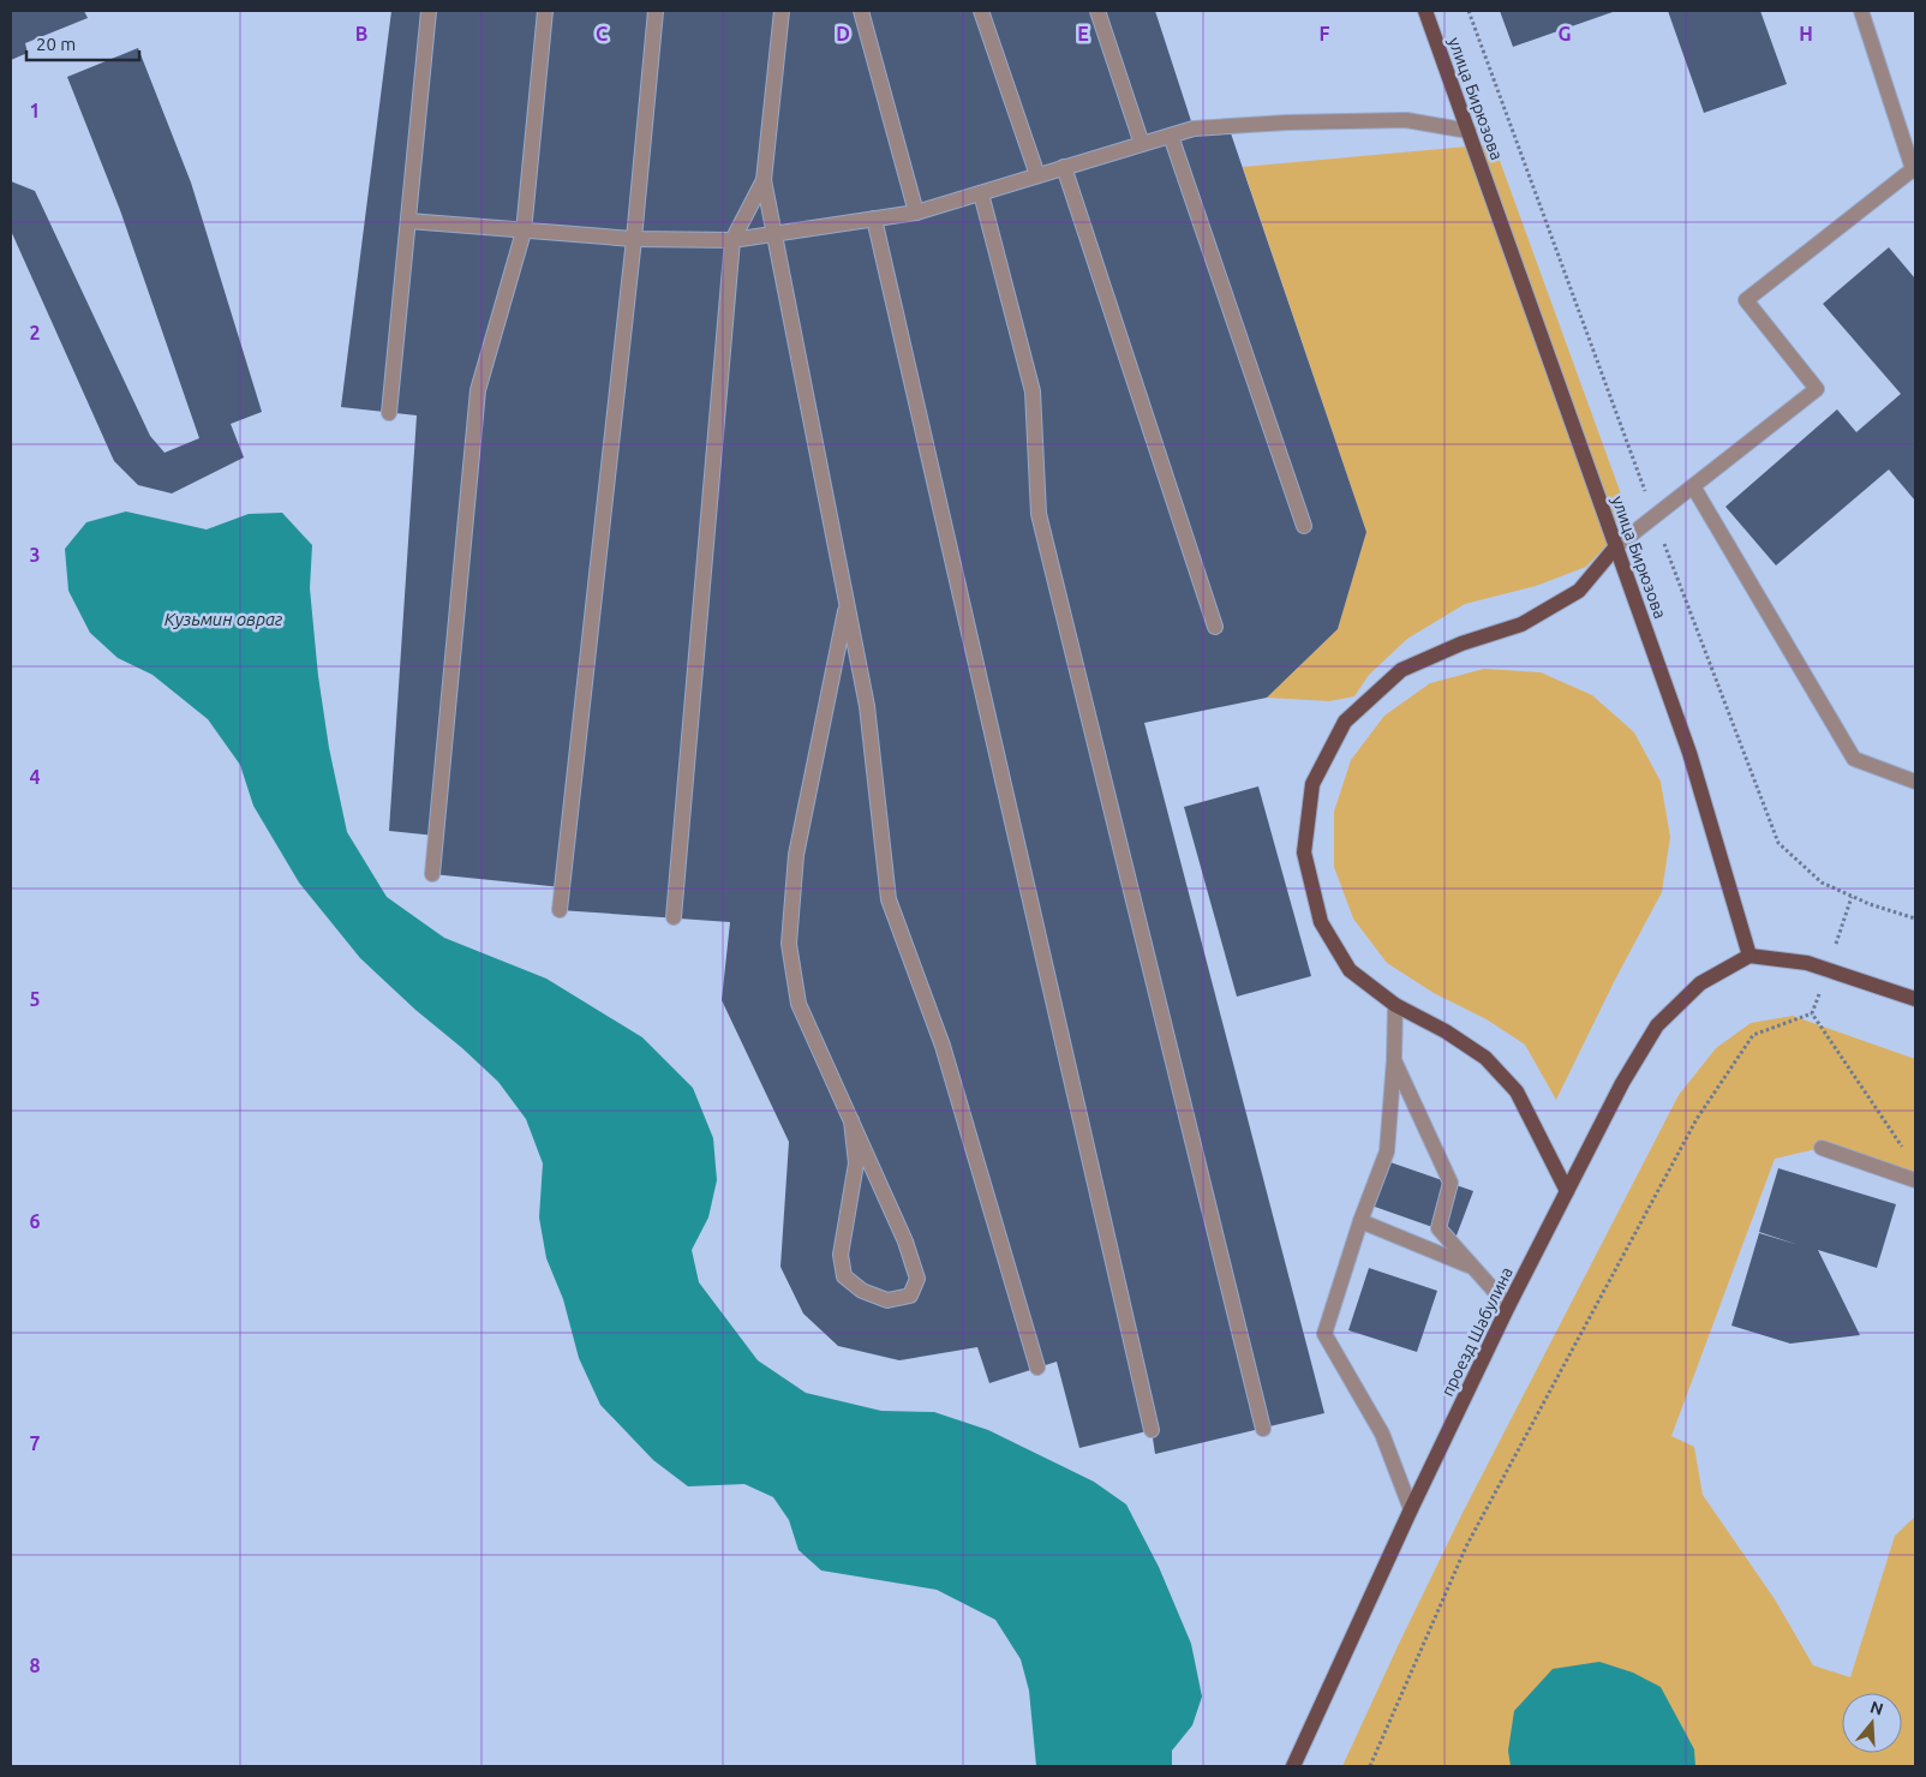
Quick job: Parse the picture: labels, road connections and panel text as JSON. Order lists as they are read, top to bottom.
{
  "streets": {
    "main road": ["улица Бирюзова", "проезд Шабулина"]
  },
  "crossings": [
    ["улица Бирюзова", "проезд Шабулина"]
  ],
  "water": ["Кузьмин овраг"],
  "scale_bar": "20 m",
  "north": "top",
  "grid": {
    "columns": [
      "B",
      "C",
      "D",
      "E",
      "F",
      "G",
      "H"
    ],
    "rows": [
      "1",
      "2",
      "3",
      "4",
      "5",
      "6",
      "7",
      "8"
    ]
  }
}
